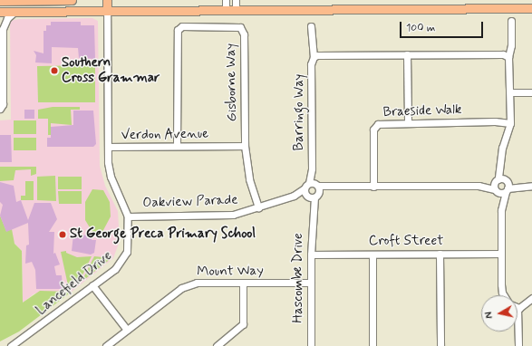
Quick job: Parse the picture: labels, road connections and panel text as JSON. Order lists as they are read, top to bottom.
{
  "streets": {
    "street": [
      "Gisborne Way",
      "Braeside Walk",
      "Barringo Way",
      "Verdon Avenue",
      "Oakview Parade",
      "Croft Street",
      "Mount Way",
      "Hascombe Drive",
      "Lancefield Drive"
    ]
  },
  "crossings": [
    ["Gisborne Way", "Verdon Avenue"],
    ["Gisborne Way", "Oakview Parade"],
    ["Barringo Way", "Oakview Parade"],
    ["Barringo Way", "Hascombe Drive"],
    ["Verdon Avenue", "Lancefield Drive"],
    ["Oakview Parade", "Hascombe Drive"],
    ["Oakview Parade", "Lancefield Drive"],
    ["Croft Street", "Hascombe Drive"],
    ["Mount Way", "Hascombe Drive"]
  ],
  "places": ["Southern Cross Grammar", "St George Preca Primary School"],
  "scale_bar": "100 m",
  "north": "left"
}
